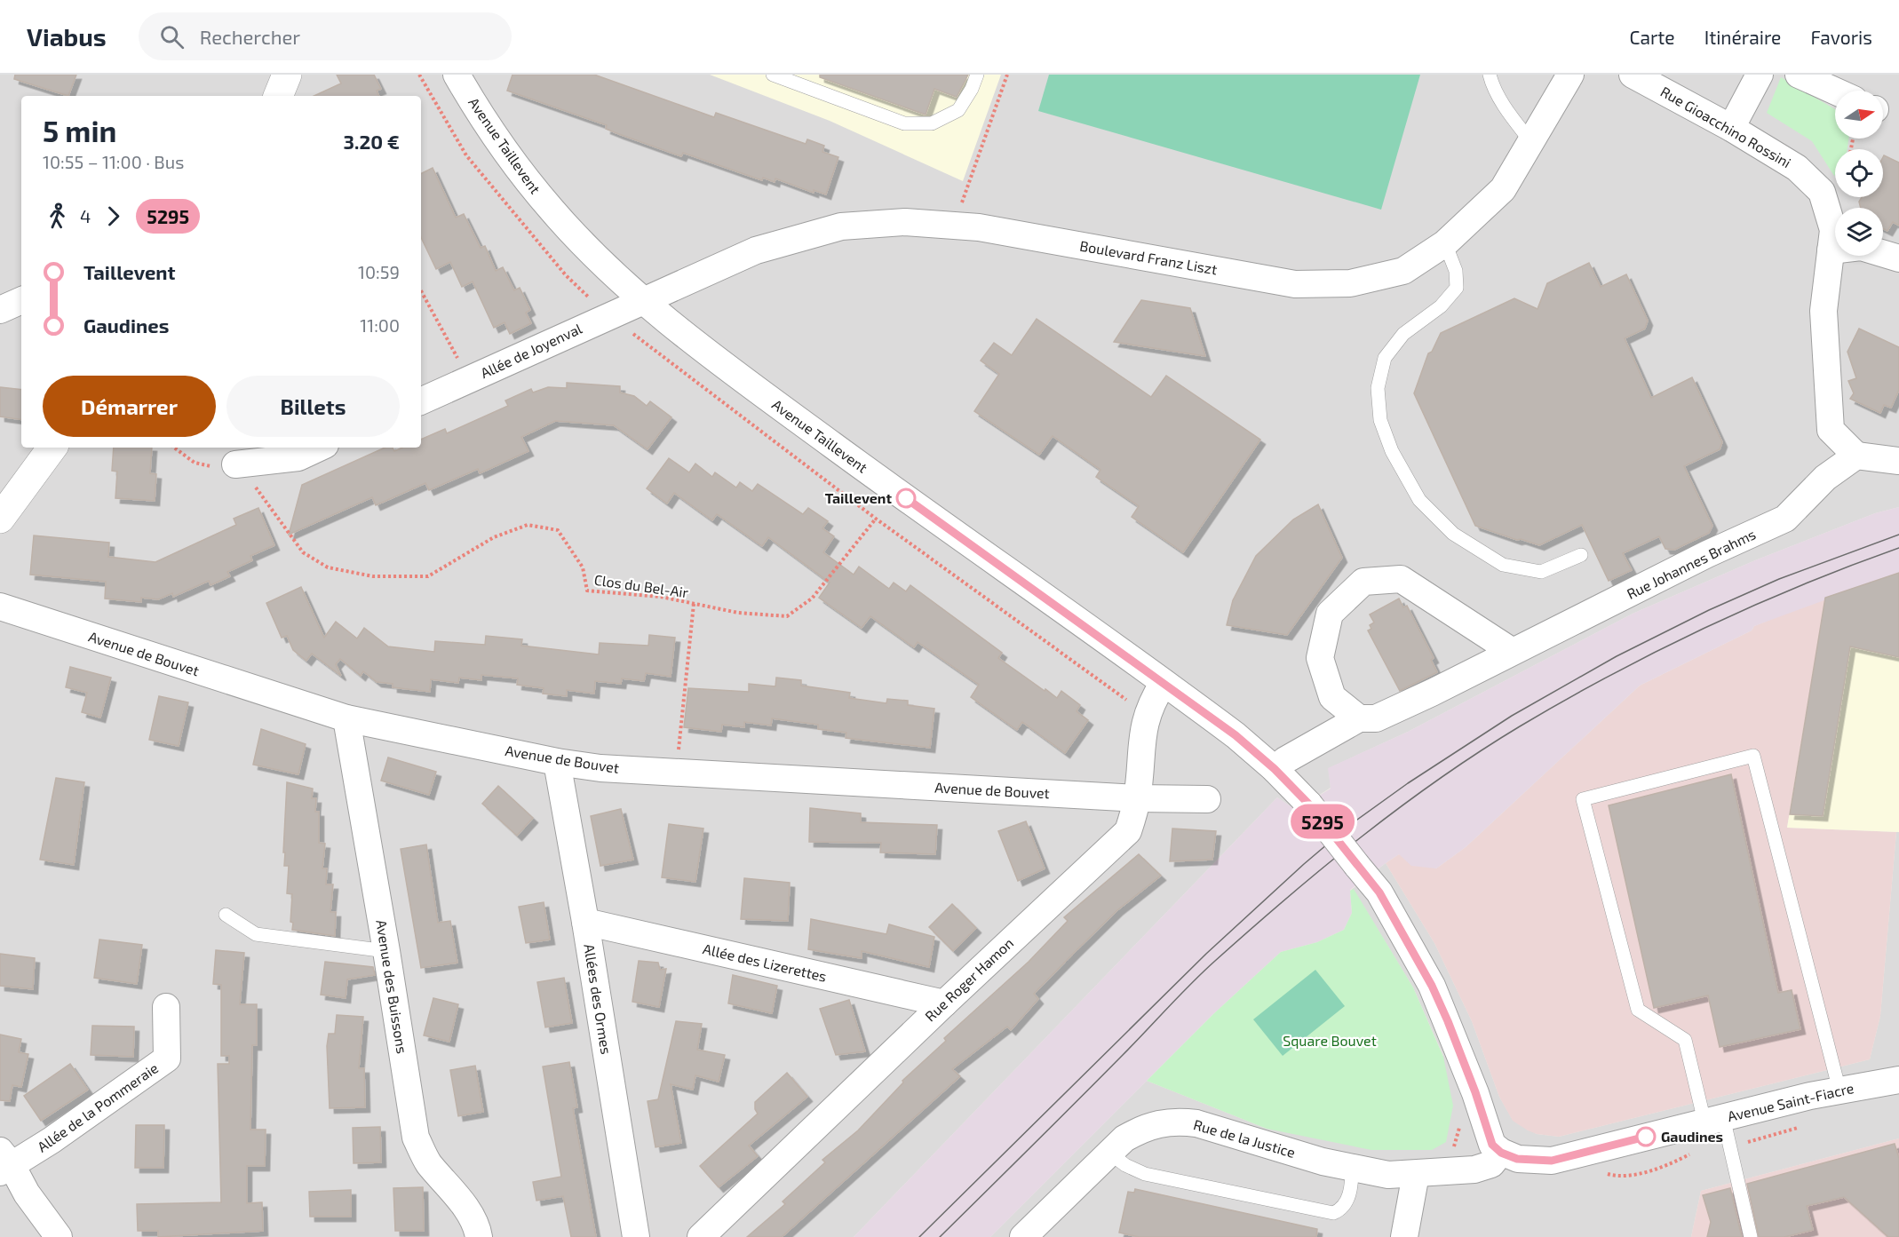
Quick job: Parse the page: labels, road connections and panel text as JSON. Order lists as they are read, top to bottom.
{
  "streets": {
    "street": [
      "Rue Gioacchino Rossini",
      "Avenue Taillevent",
      "Boulevard Franz Liszt",
      "Allée de Joyenval",
      "Rue Johannes Brahms",
      "Avenue de Bouvet",
      "Allée des Lizerettes",
      "Rue Roger Hamon",
      "Avenue des Buissons",
      "Allées des Ormes",
      "Avenue Saint-Fiacre",
      "Allée de la Pommeraie",
      "Rue de la Justice"
    ],
    "path": ["Clos du Bel-Air"]
  },
  "crossings": [
    ["Rue Gioacchino Rossini", "Rue Johannes Brahms"],
    ["Avenue Taillevent", "Boulevard Franz Liszt"],
    ["Avenue Taillevent", "Allée de Joyenval"],
    ["Avenue Taillevent", "Rue Roger Hamon"],
    ["Avenue Taillevent", "Avenue Saint-Fiacre"],
    ["Avenue Taillevent", "Rue de la Justice"],
    ["Boulevard Franz Liszt", "Allée de Joyenval"],
    ["Avenue de Bouvet", "Rue Roger Hamon"],
    ["Avenue de Bouvet", "Avenue des Buissons"],
    ["Avenue de Bouvet", "Allées des Ormes"],
    ["Allée des Lizerettes", "Rue Roger Hamon"],
    ["Allée des Lizerettes", "Allées des Ormes"],
    ["Avenue Saint-Fiacre", "Rue de la Justice"]
  ],
  "parks": ["Square Bouvet"],
  "places": ["Taillevent", "Gaudines"],
  "lines": ["bus line 5295"],
  "north": "right",
  "page": {
    "header": "Viabus",
    "search": "Rechercher",
    "nav": ["Carte", "Itinéraire", "Favoris"],
    "on_map": "5295",
    "heading": ["5 min", "10:55 – 11:00 · Bus", "3.20 €"],
    "legs": ["4", "5295"],
    "list": [
      {
        "name": "Taillevent",
        "value": "10:59"
      },
      {
        "name": "Gaudines",
        "value": "11:00"
      }
    ],
    "buttons": ["Démarrer", "Billets"]
  }
}
